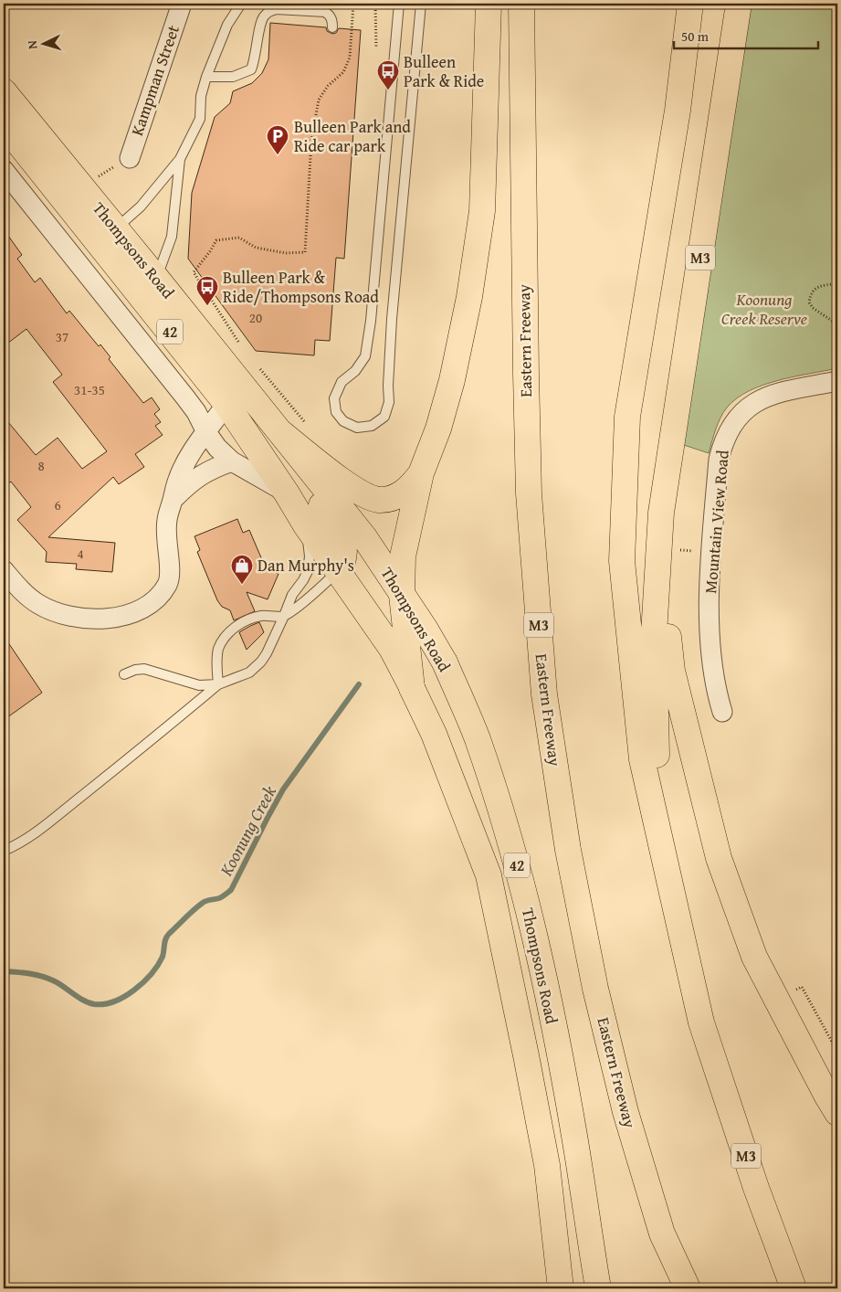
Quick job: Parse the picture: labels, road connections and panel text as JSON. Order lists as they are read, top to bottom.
{
  "streets": {
    "main road": [
      "Thompsons Road",
      "M3",
      "42",
      "Eastern Freeway"
    ],
    "street": ["Kampman Street", "Mountain View Road"]
  },
  "water": ["Koonung Creek"],
  "parks": ["Koonung Creek Reserve"],
  "places": {
    "bus stop": ["Bulleen Park & Ride", "Bulleen Park & Ride/Thompsons Road"],
    "parking": ["Bulleen Park and Ride car park"],
    "shop": ["Dan Murphy's"]
  },
  "house_numbers": [
    "20",
    "37",
    "31-35",
    "8",
    "6",
    "4"
  ],
  "scale_bar": "50 m",
  "north": "left"
}
